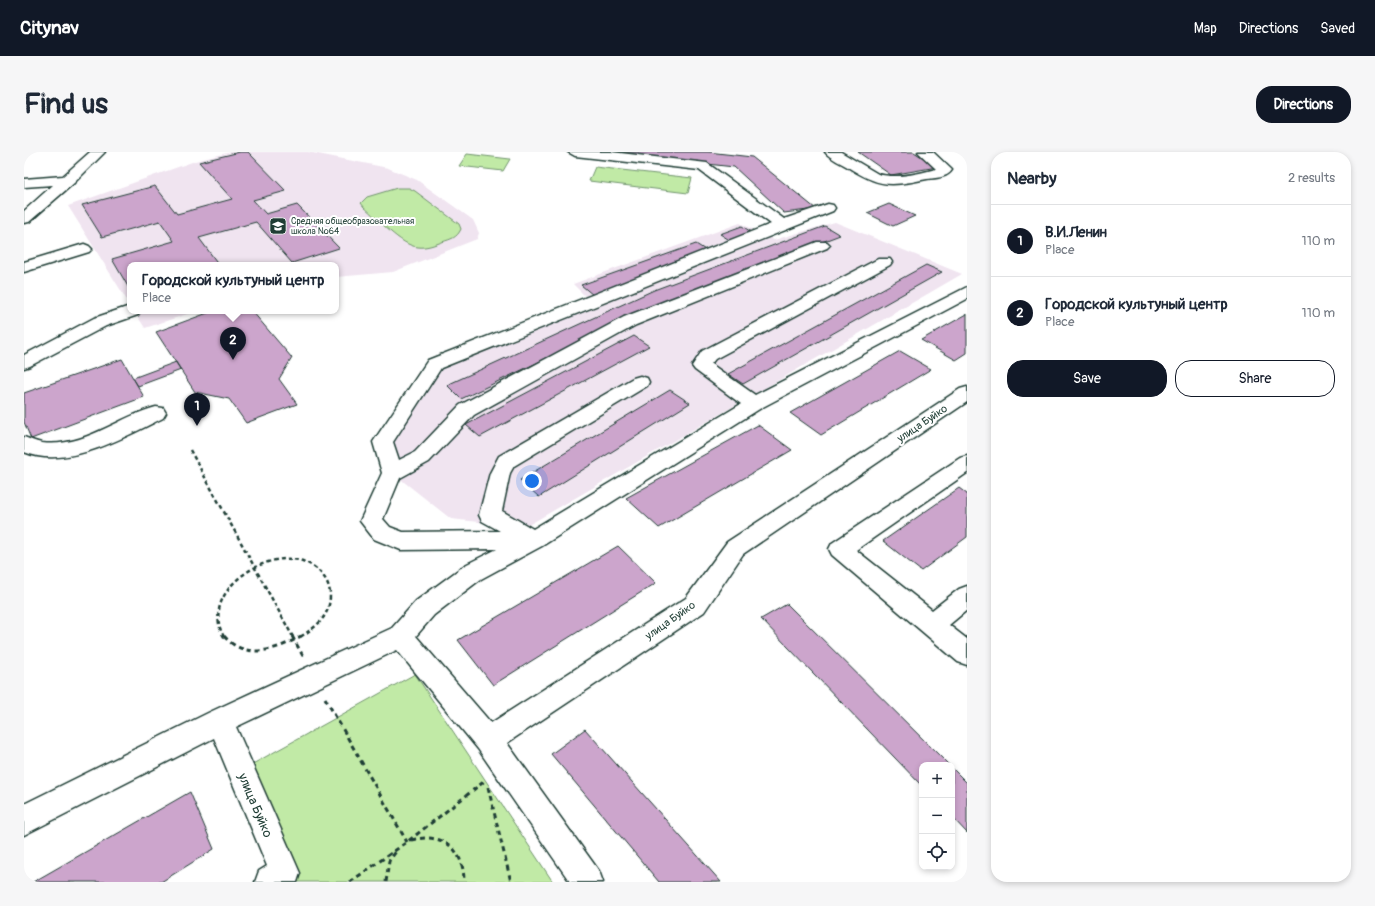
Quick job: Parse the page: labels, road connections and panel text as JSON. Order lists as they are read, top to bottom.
{
  "streets": {
    "street": ["улица Буйко"]
  },
  "places": {
    "school or university": ["Средняя общеобразовательная школа №64"]
  },
  "page": {
    "header": "Citynav",
    "nav": ["Map", "Directions", "Saved"],
    "buttons": [
      "Directions",
      ["Save", "Share"]
    ],
    "title": "Find us",
    "heading": ["Nearby", "2 results"],
    "list": [
      {
        "mark": "1",
        "name": "В.И.Ленин",
        "note": "Place",
        "value": "110 m"
      },
      {
        "mark": "2",
        "name": "Городской культуный центр",
        "note": "Place",
        "value": "110 m"
      }
    ],
    "popup": ["Городской культуный центр", "Place"],
    "pins": ["2", "1"],
    "map_buttons": ["+", "−"]
  }
}
